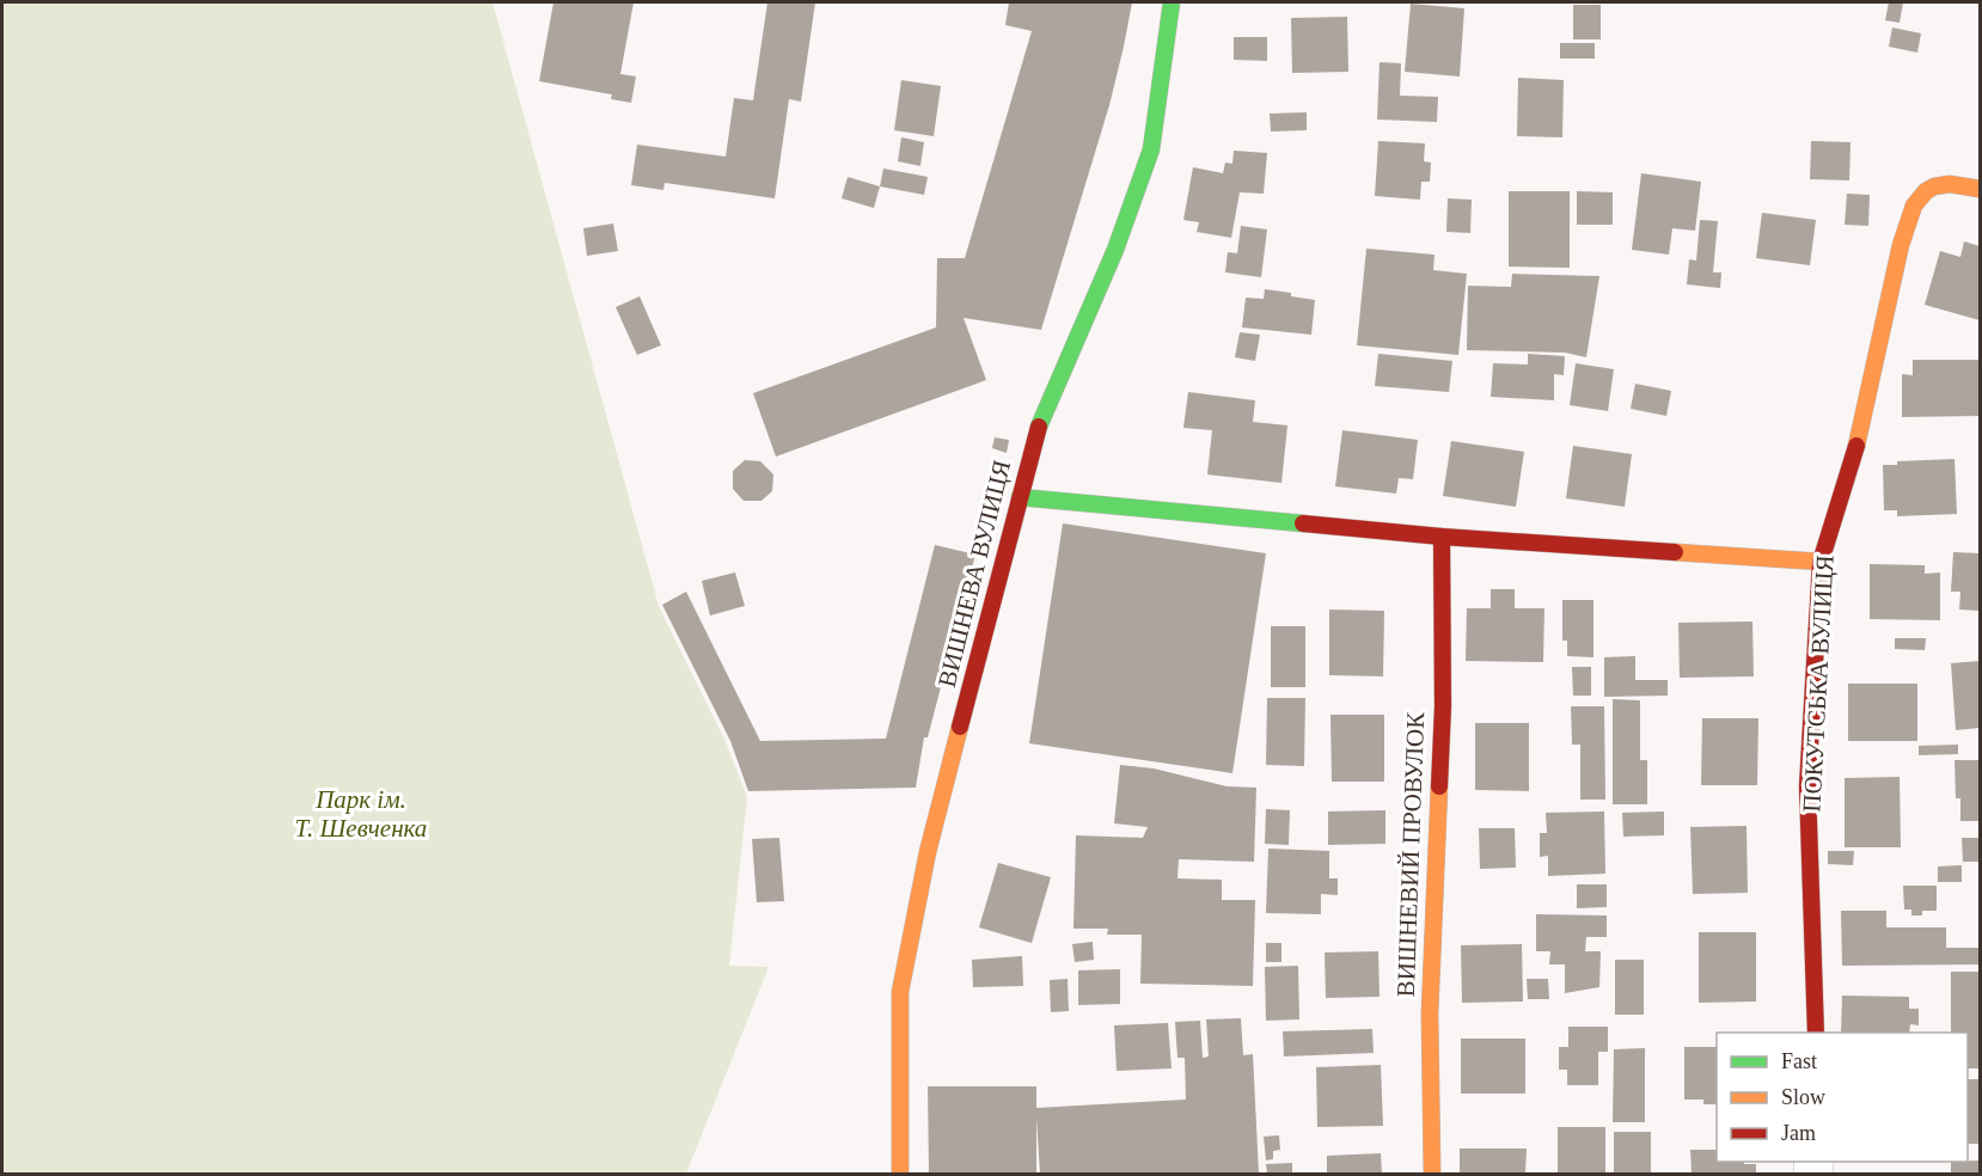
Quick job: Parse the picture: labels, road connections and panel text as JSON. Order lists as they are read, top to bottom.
{
  "streets": {
    "street": ["ВИШНЕВА ВУЛИЦЯ", "ПОКУТСЬКА ВУЛИЦЯ", "ВИШНЕВИЙ ПРОВУЛОК"]
  },
  "parks": ["Парк ім. Т. Шевченка"],
  "legend": ["Fast", "Slow", "Jam"]
}
